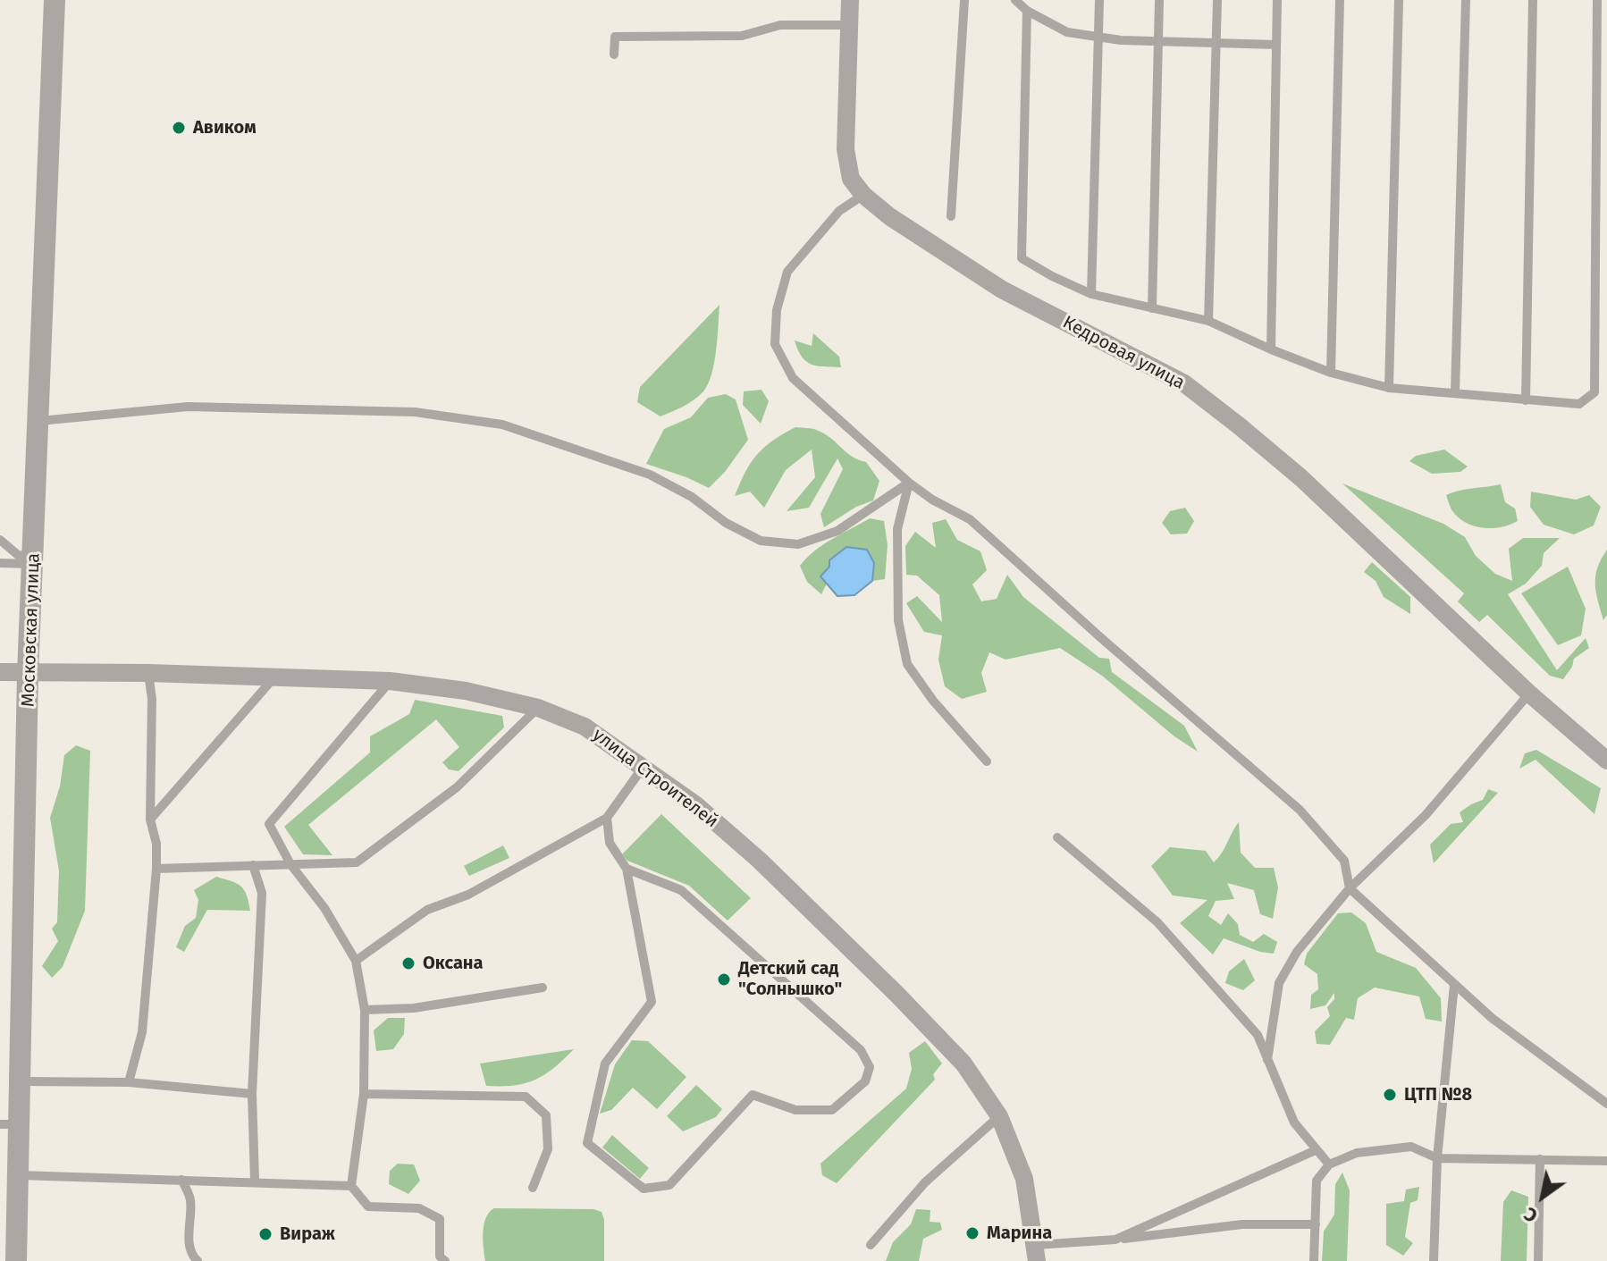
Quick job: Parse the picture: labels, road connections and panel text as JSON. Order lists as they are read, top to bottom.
{
  "streets": {
    "street": ["Кедровая улица", "Московская улица", "улица Строителей"]
  },
  "crossings": [
    ["Московская улица", "улица Строителей"]
  ],
  "places": [
    "Авиком",
    "Оксана",
    "Детский сад \"Солнышко\"",
    "ЦТП №8",
    "Марина",
    "Вираж"
  ],
  "north": "bottom left"
}
